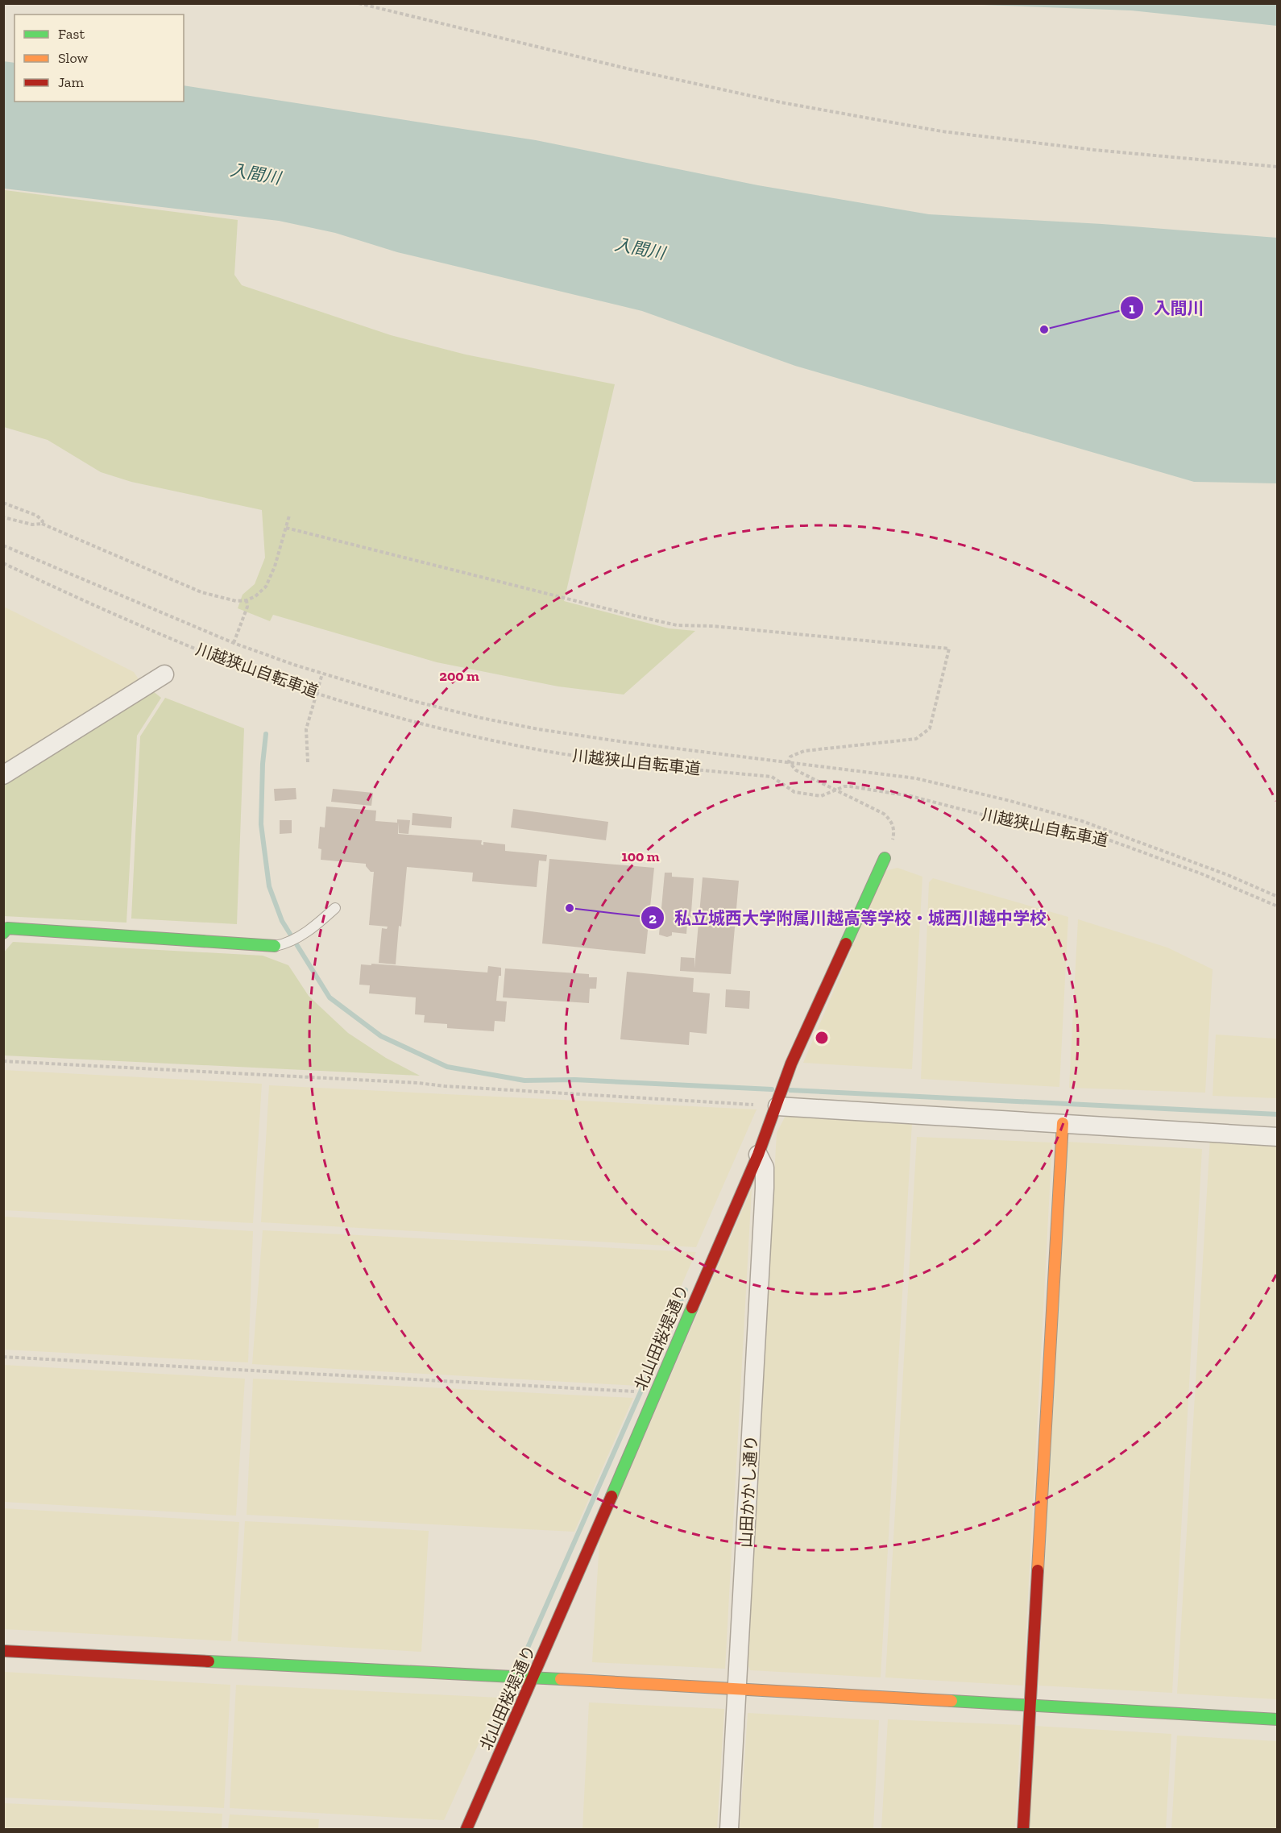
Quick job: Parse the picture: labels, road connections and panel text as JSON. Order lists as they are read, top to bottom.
{
  "streets": {
    "street": ["北山田桜堤通り", "山田かかし通り"],
    "path": ["川越狭山自転車道"]
  },
  "crossings": [
    ["北山田桜堤通り", "山田かかし通り"]
  ],
  "water": ["入間川"],
  "places": ["入間川", "私立城西大学附属川越高等学校・城西川越中学校"],
  "legend": ["Fast", "Slow", "Jam"],
  "rings": ["200 m", "100 m"]
}
